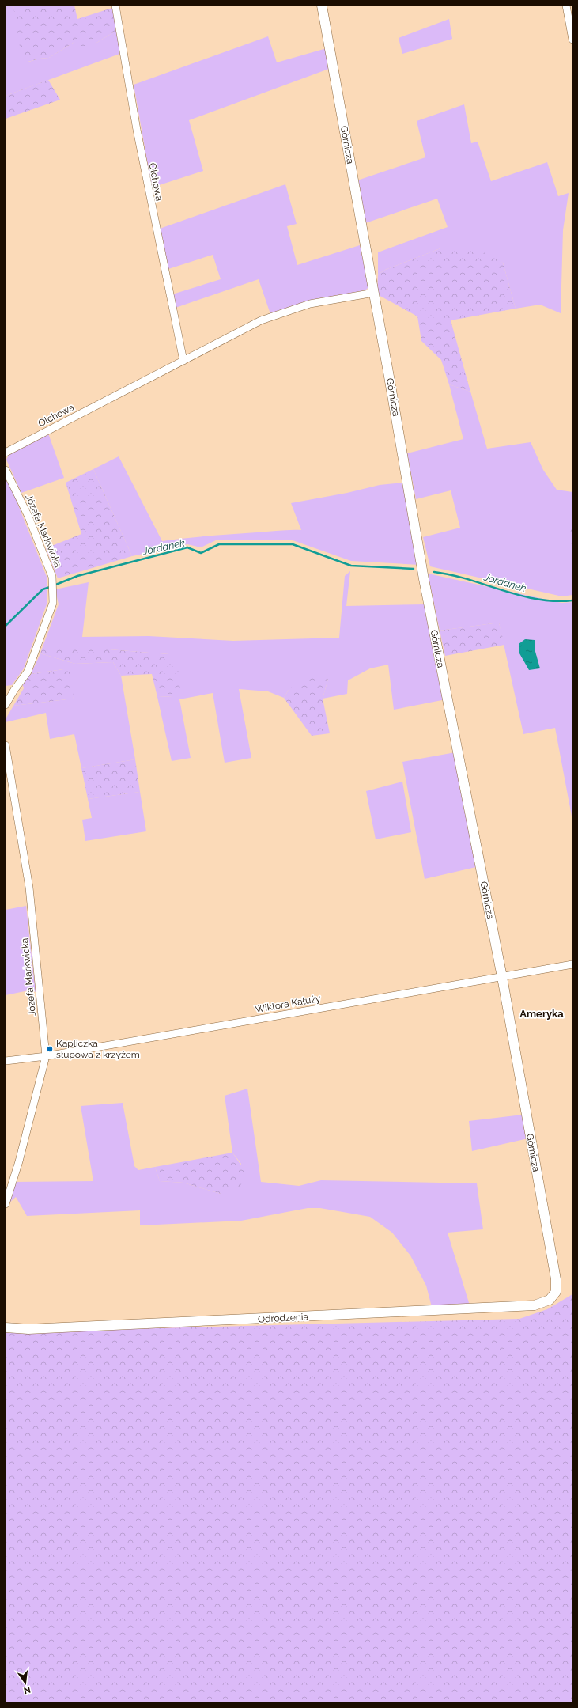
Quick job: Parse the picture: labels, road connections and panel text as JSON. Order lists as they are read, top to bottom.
{
  "streets": {
    "street": [
      "Górnicza",
      "Olchowa",
      "Józefa Markwioka",
      "Wiktora Kałuży",
      "Odrodzenia"
    ]
  },
  "crossings": [
    ["Górnicza", "Olchowa"],
    ["Górnicza", "Wiktora Kałuży"],
    ["Górnicza", "Odrodzenia"],
    ["Józefa Markwioka", "Wiktora Kałuży"]
  ],
  "districts": ["Ameryka"],
  "water": ["Jordanek"],
  "places": ["Kapliczka słupowa z krzyżem"],
  "north": "bottom"
}
